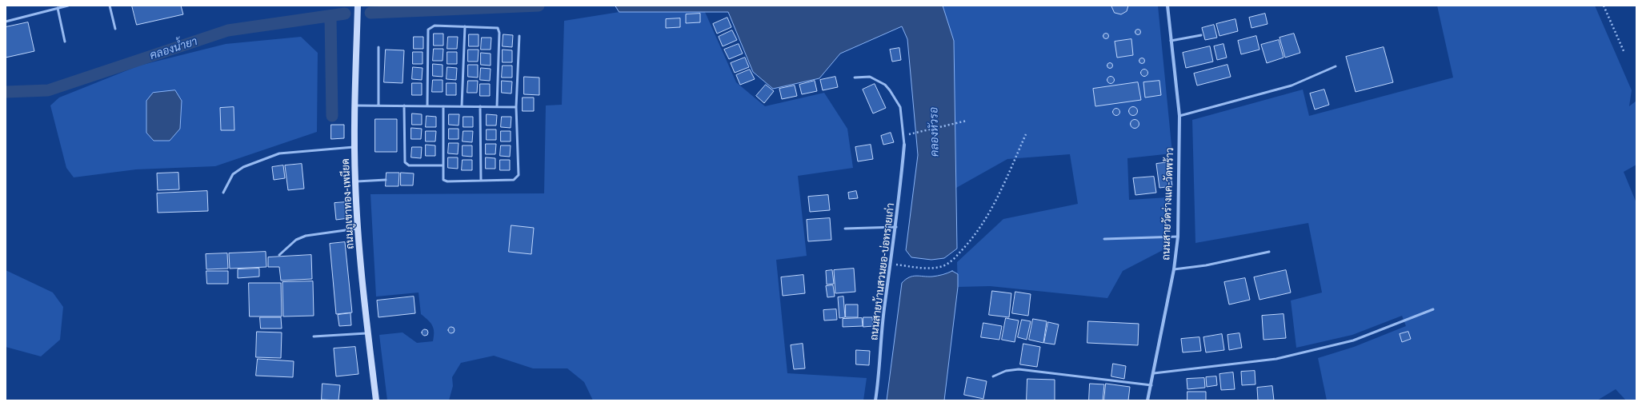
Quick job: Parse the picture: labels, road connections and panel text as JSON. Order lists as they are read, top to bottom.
{
  "streets": {
    "main road": ["ถนนภูเขาทอง-เพนียด"],
    "street": ["ถนนสายวัดร่างแค-วัดพร้าว", "ถนนสายบ้านสวนยอ-บ่อทรายเก่า"]
  },
  "water": ["คลองน้ำยา", "คลองหัวรอ"]
}
